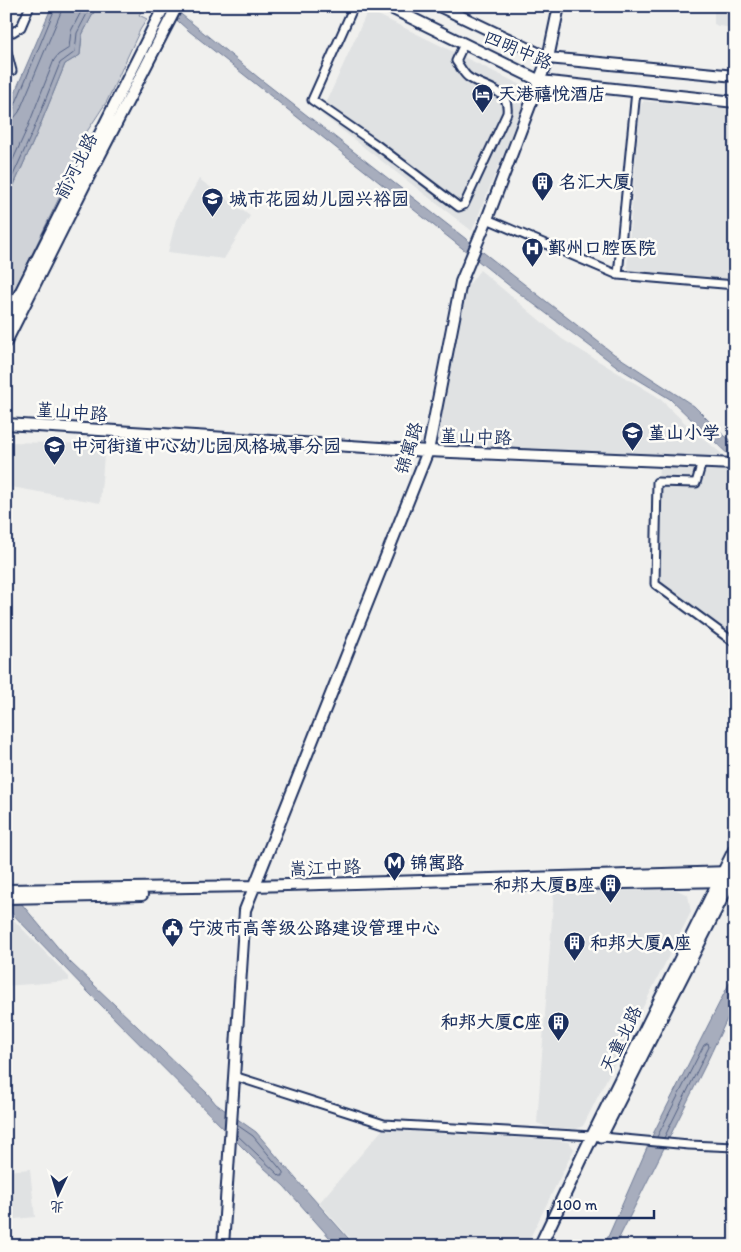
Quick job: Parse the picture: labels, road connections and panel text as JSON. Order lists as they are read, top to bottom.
{
  "streets": {
    "main road": [
      "四明中路",
      "前河北路",
      "堇山中路",
      "锦寓路",
      "嵩江中路",
      "天童北路"
    ]
  },
  "crossings": [
    ["四明中路", "锦寓路"],
    ["堇山中路", "锦寓路"],
    ["锦寓路", "嵩江中路"],
    ["嵩江中路", "天童北路"]
  ],
  "places": {
    "hotel": ["天港禧悦酒店"],
    "building": [
      "名汇大厦",
      "和邦大厦B座",
      "和邦大厦A座",
      "和邦大厦C座"
    ],
    "school or university": ["城市花园幼儿园兴裕园", "堇山小学", "中河街道中心幼儿园风格城事分园"],
    "hospital": ["鄞州口腔医院"],
    "metro station": ["锦寓路"],
    "public building": ["宁波市高等级公路建设管理中心"]
  },
  "scale_bar": "100 m",
  "north": "bottom"
}
